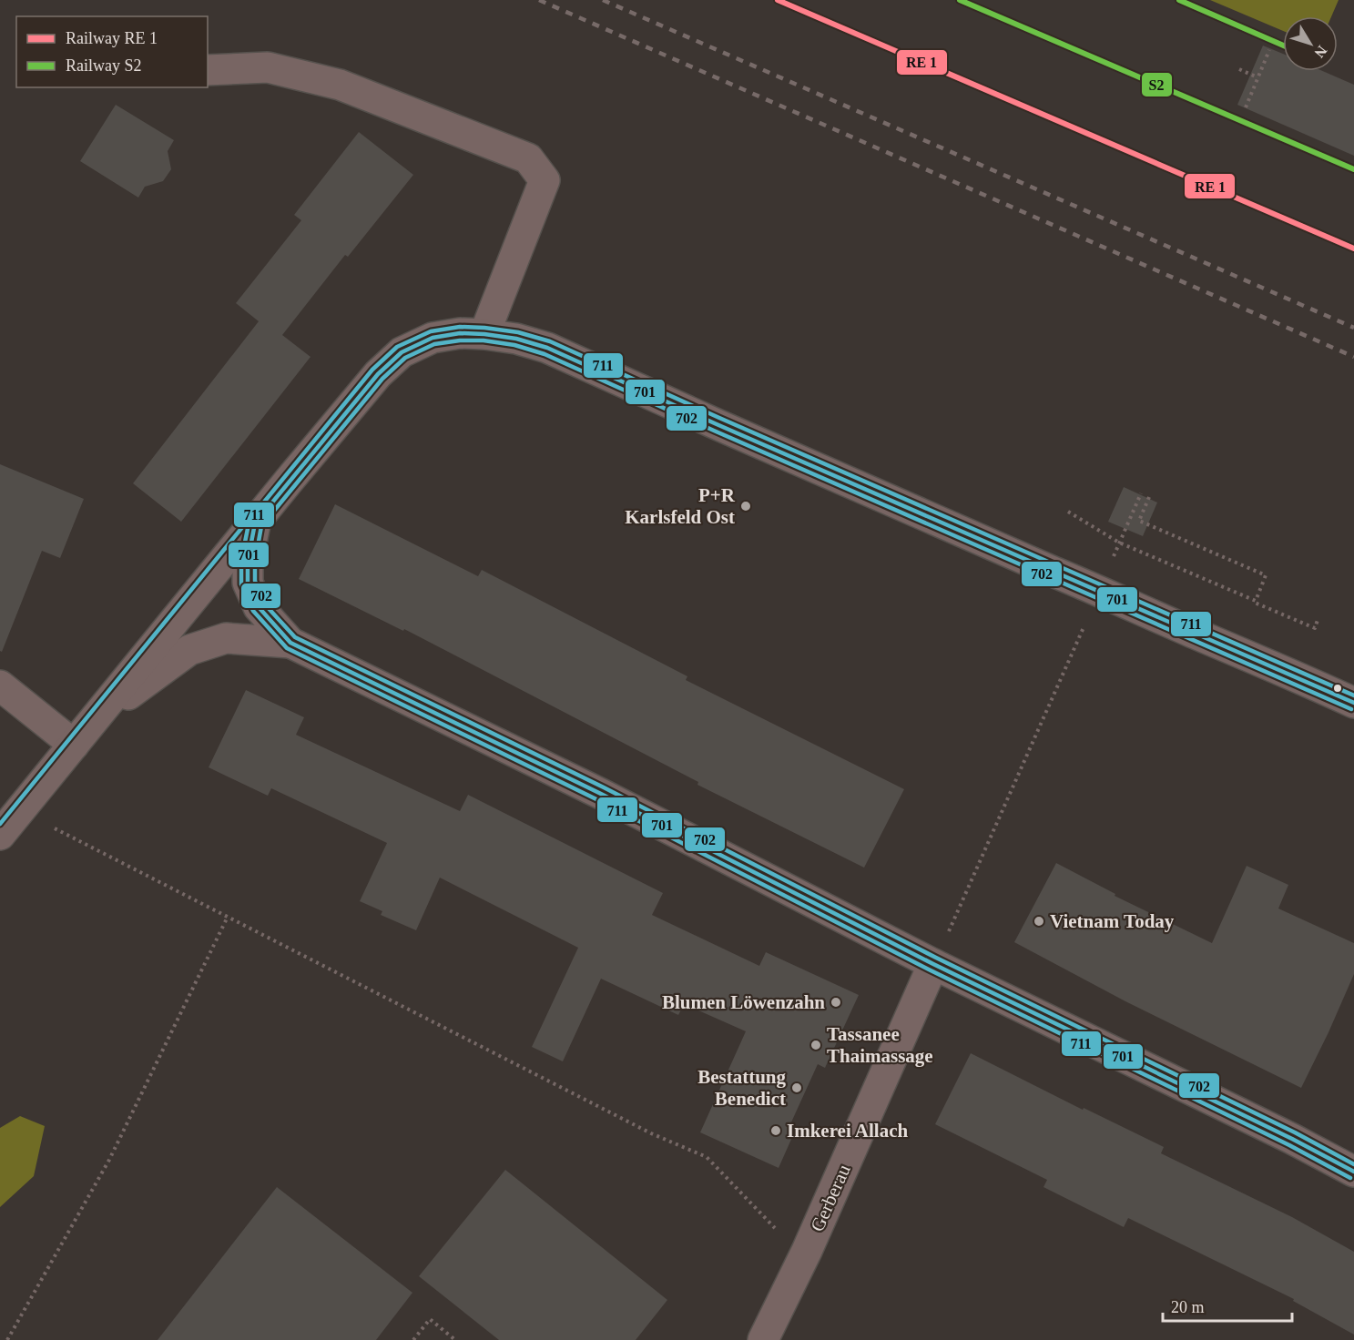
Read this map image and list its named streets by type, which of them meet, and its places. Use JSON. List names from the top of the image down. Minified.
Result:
{"streets":{"street":["Gerberau"]},"places":["P+R Karlsfeld Ost","Vietnam Today","Blumen Löwenzahn","Tassanee Thaimassage","Bestattung Benedict","Imkerei Allach"],"lines":["rail line S2","transit line 711","transit line 701","transit line 702"],"legend":["Railway RE 1","Railway S2"],"scale_bar":"20 m","north":"bottom right"}
